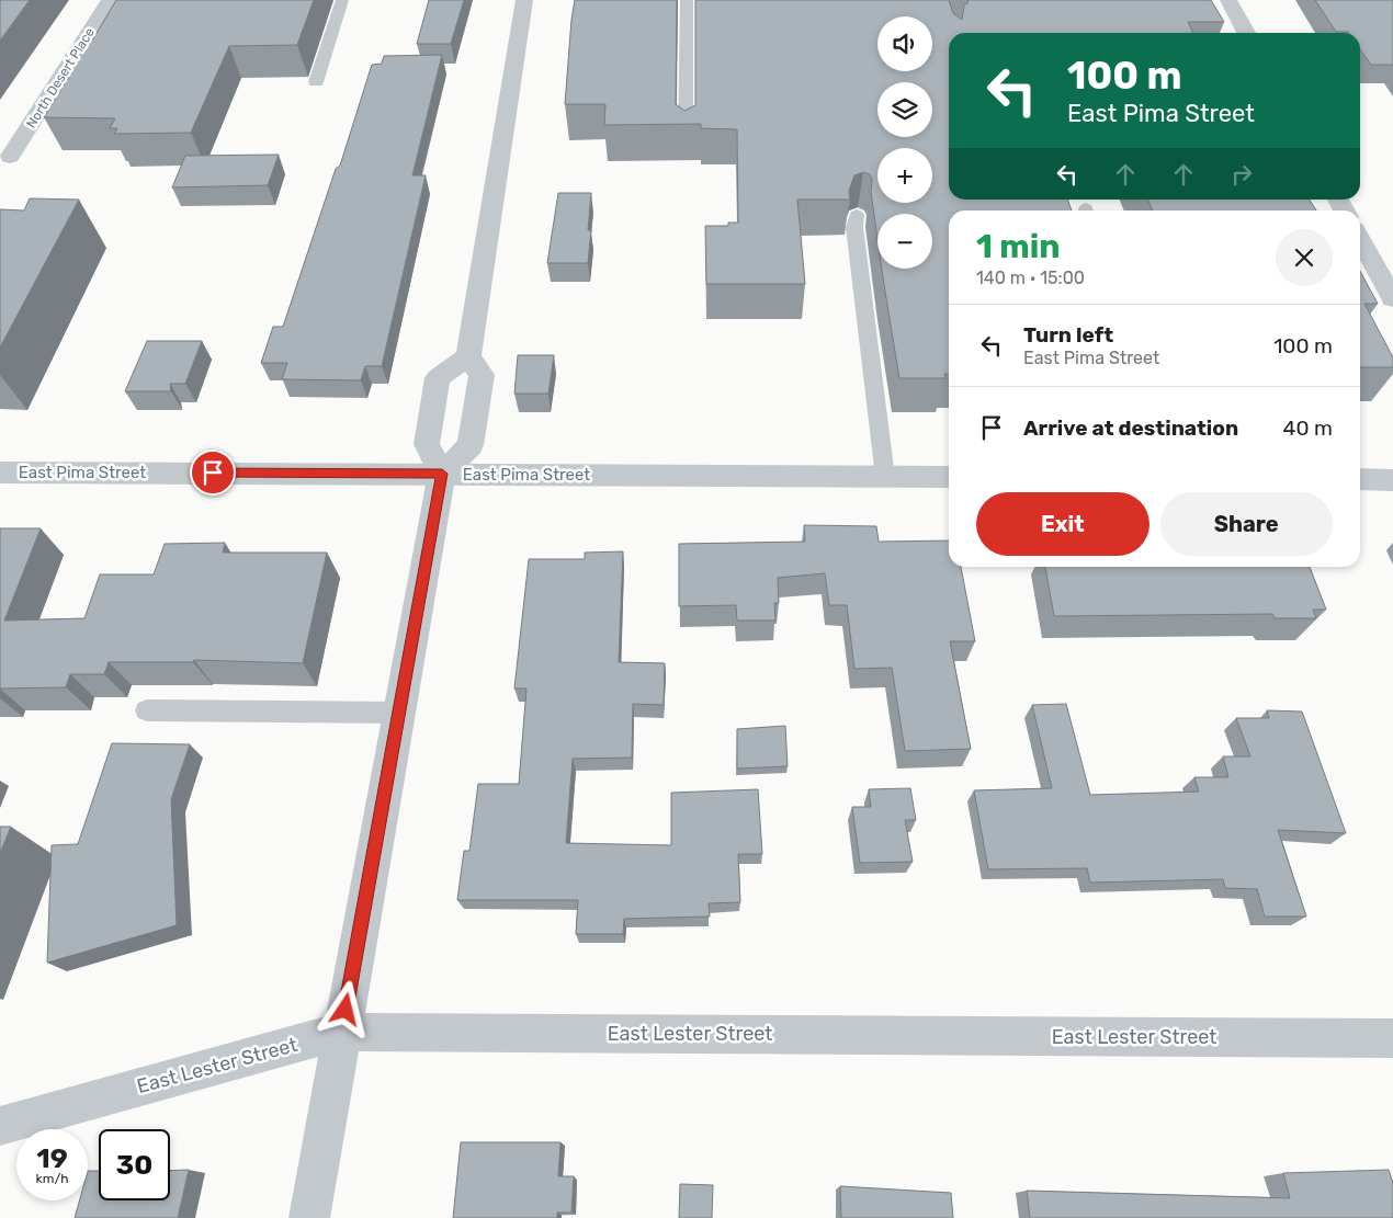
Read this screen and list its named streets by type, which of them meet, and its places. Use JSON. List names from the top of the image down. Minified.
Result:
{"streets":{"street":["North Desert Place","East Pima Street","East Lester Street"]},"page":{"map_buttons":["+","−"],"turn":["100 m","East Pima Street"],"heading":["1 min","140 m · 15:00"],"list":[{"name":"Turn left","note":"East Pima Street","value":"100 m"},{"name":"Arrive at destination","value":"40 m"}],"buttons":["Exit","Share"],"speed":"19 km/h","limit":"30"}}
